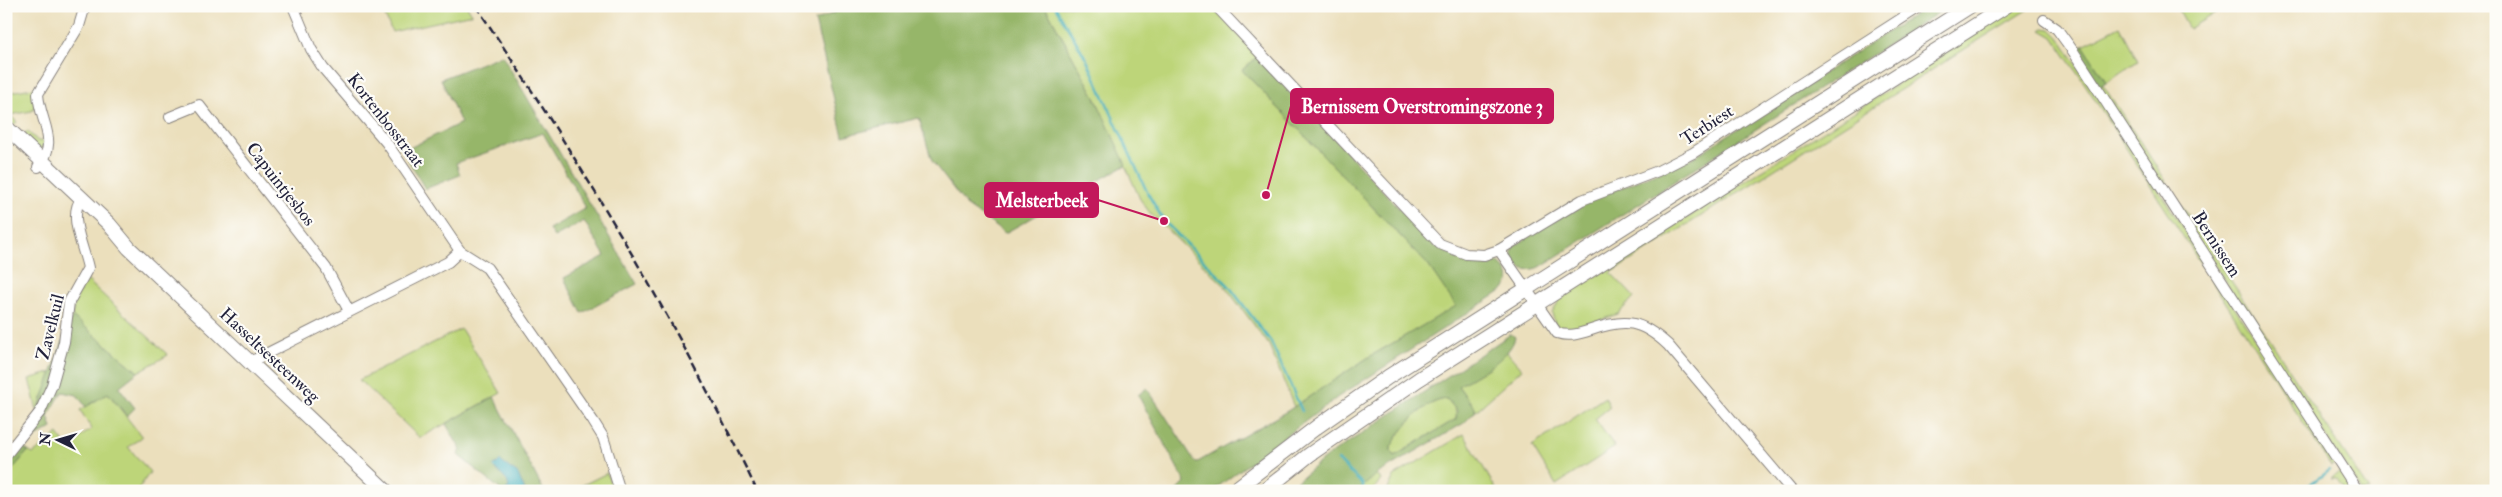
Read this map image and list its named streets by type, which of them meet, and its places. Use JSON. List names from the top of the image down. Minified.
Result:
{"streets":{"main road":["Hasseltsesteenweg"],"street":["Kortenbosstraat","Terbiest","Capuintjesbos","Bernissem","Zavelkuil"]},"crossings":[["Zavelkuil","Hasseltsesteenweg"]],"places":["Bernissem Overstromingszone 3","Melsterbeek"],"north":"left"}
